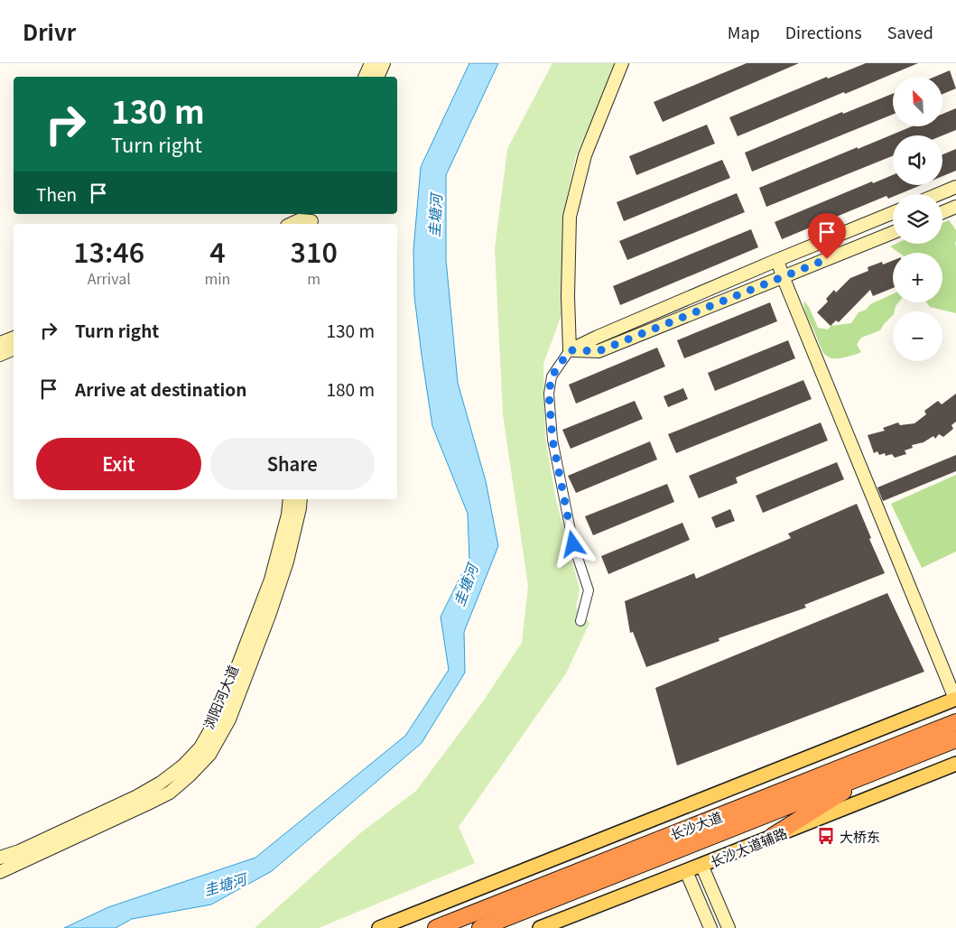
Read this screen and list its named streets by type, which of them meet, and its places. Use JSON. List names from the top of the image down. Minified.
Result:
{"streets":{"highway":["长沙大道"],"main road":["长沙大道辅路"],"street":["浏阳河大道"]},"water":["圭塘河"],"places":{"bus stop":["大桥东"]},"north":"top left","page":{"header":"Drivr","nav":["Map","Directions","Saved"],"map_buttons":["+","−"],"turn":["130 m","Turn right"],"then":"Then","eta":["13:46","Arrival","4","min","310","m"],"list":[{"name":"Turn right","value":"130 m"},{"name":"Arrive at destination","value":"180 m"}],"buttons":["Exit","Share"]}}
